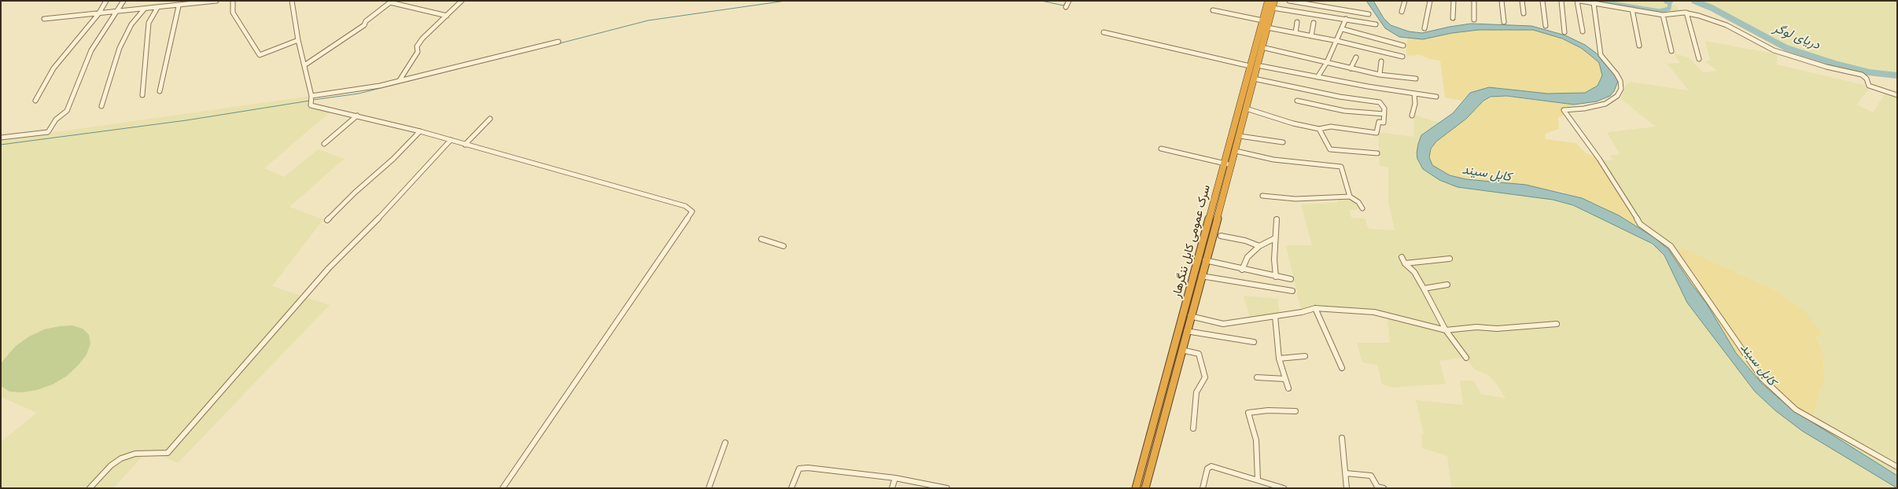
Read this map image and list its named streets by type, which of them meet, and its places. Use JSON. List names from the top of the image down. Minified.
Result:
{"streets":{"highway":["سرک عمومی کابل ننگرهار"]},"water":["دریای لوگر","کابل سيند"]}
